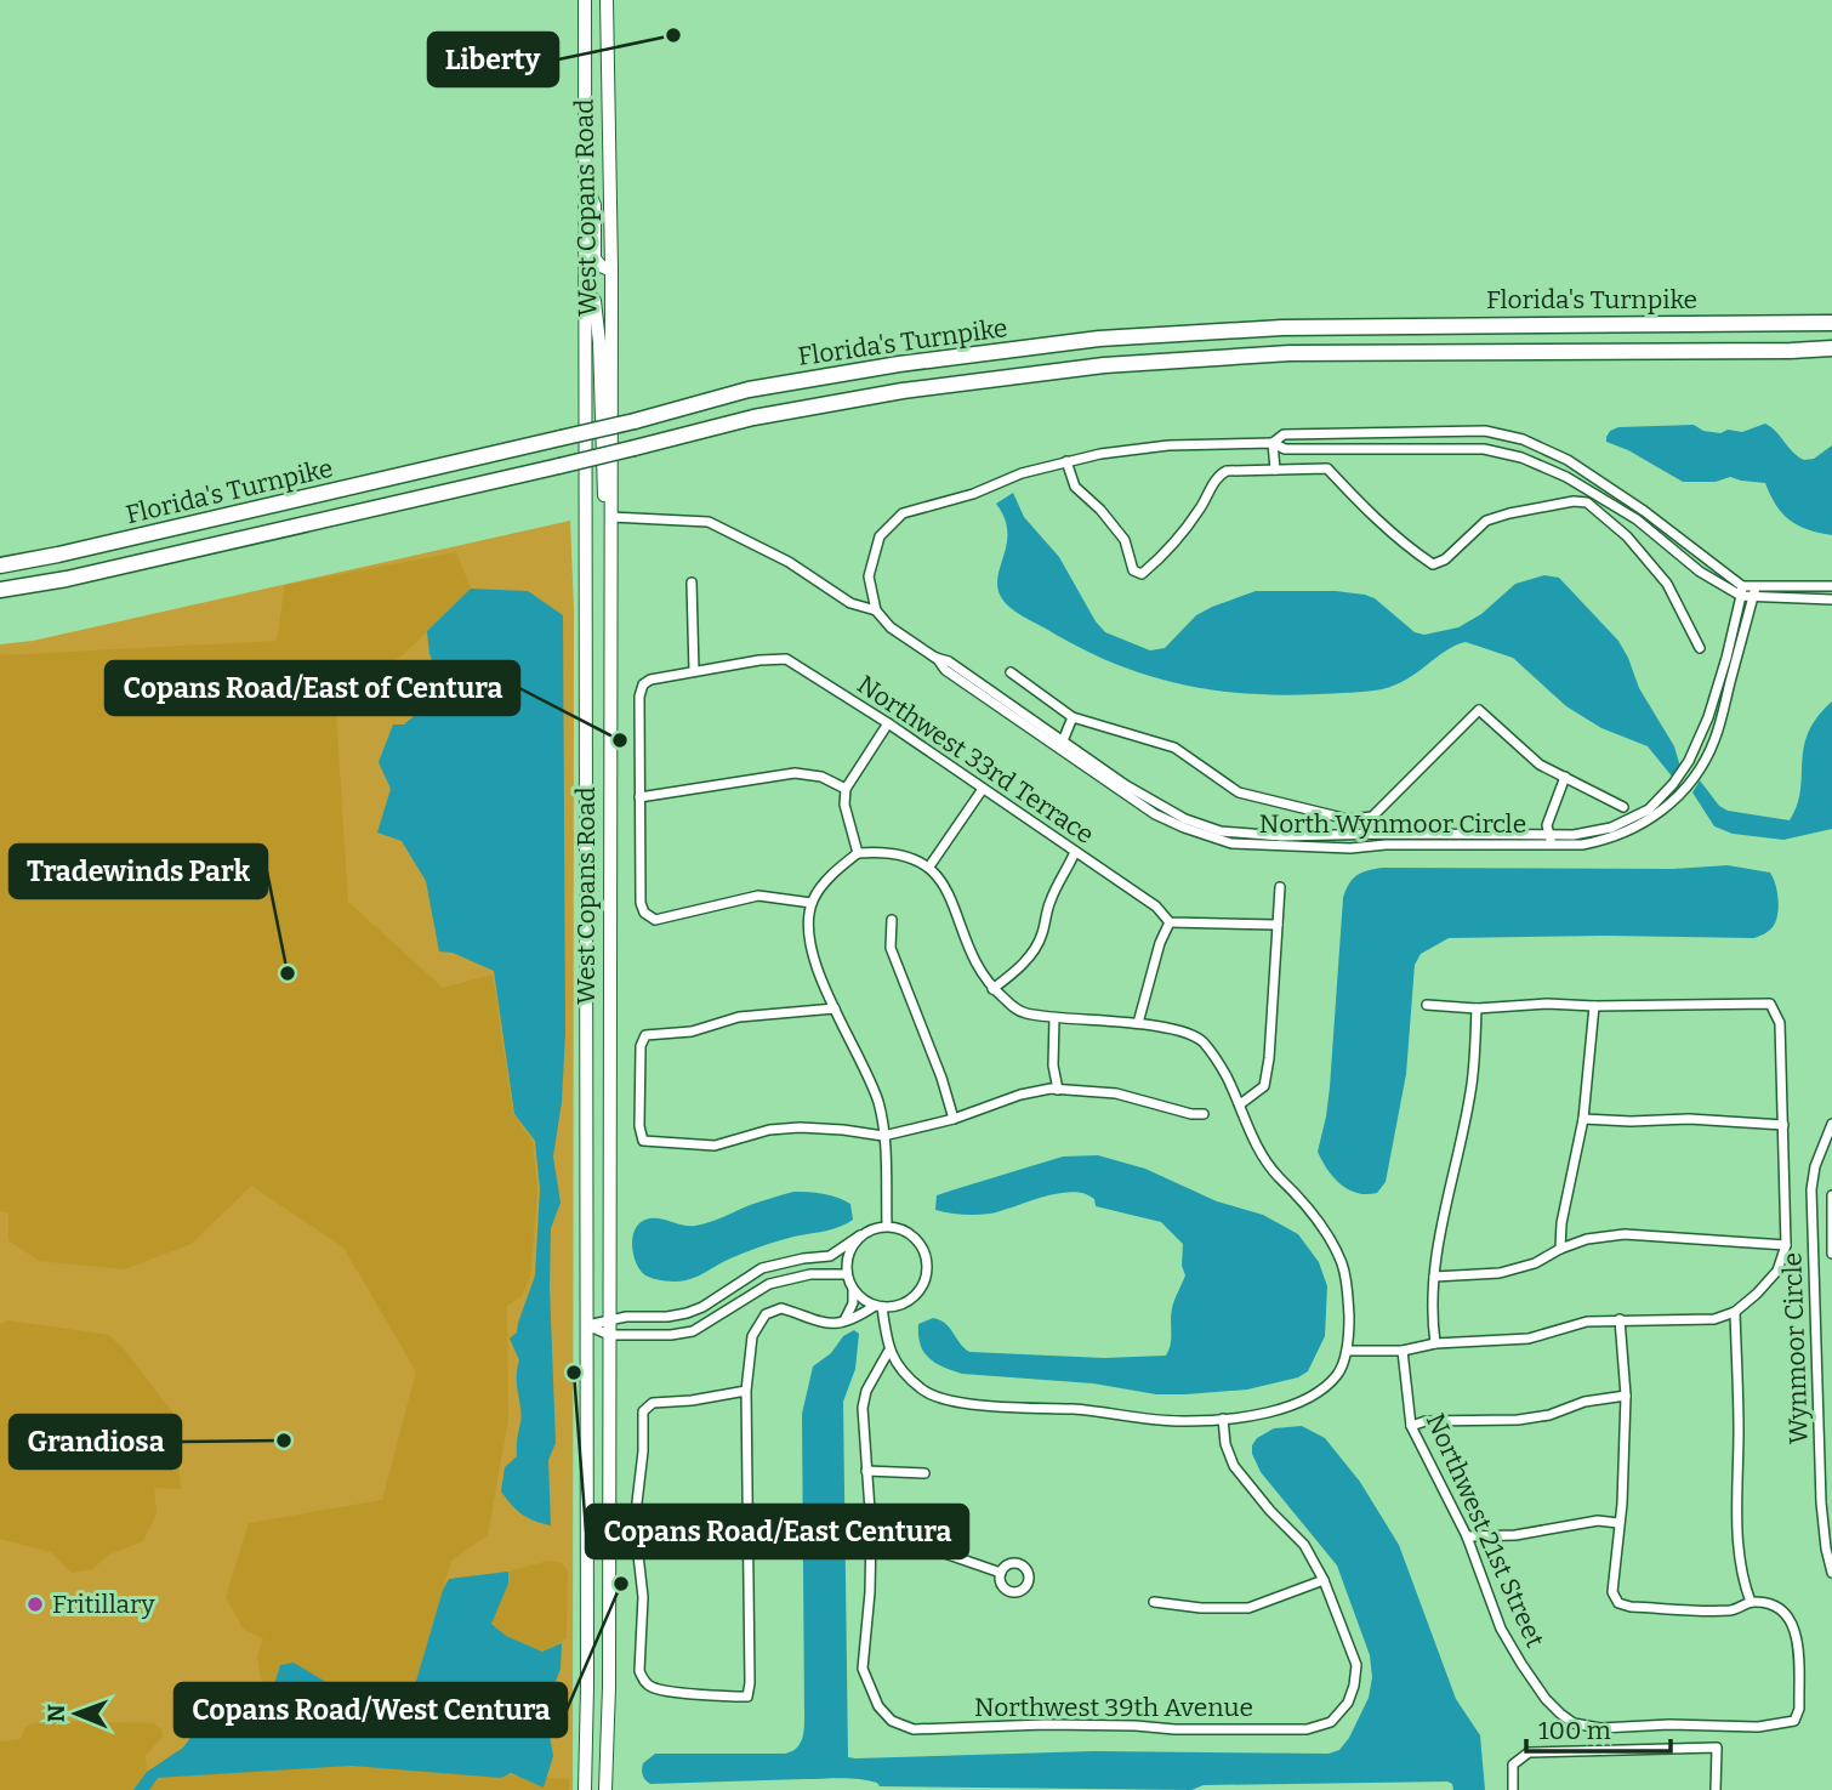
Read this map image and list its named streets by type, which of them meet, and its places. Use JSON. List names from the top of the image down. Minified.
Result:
{"streets":{"highway":["Florida's Turnpike"],"main road":["West Copans Road"],"street":["Northwest 33rd Terrace","North Wynmoor Circle","Wynmoor Circle","Northwest 21st Street","Northwest 39th Avenue"]},"crossings":[["West Copans Road","North Wynmoor Circle"]],"places":["Liberty","Copans Road/East of Centura","Tradewinds Park","Copans Road/East Centura","Grandiosa","Copans Road/West Centura","Fritillary"],"scale_bar":"100 m","north":"left"}
